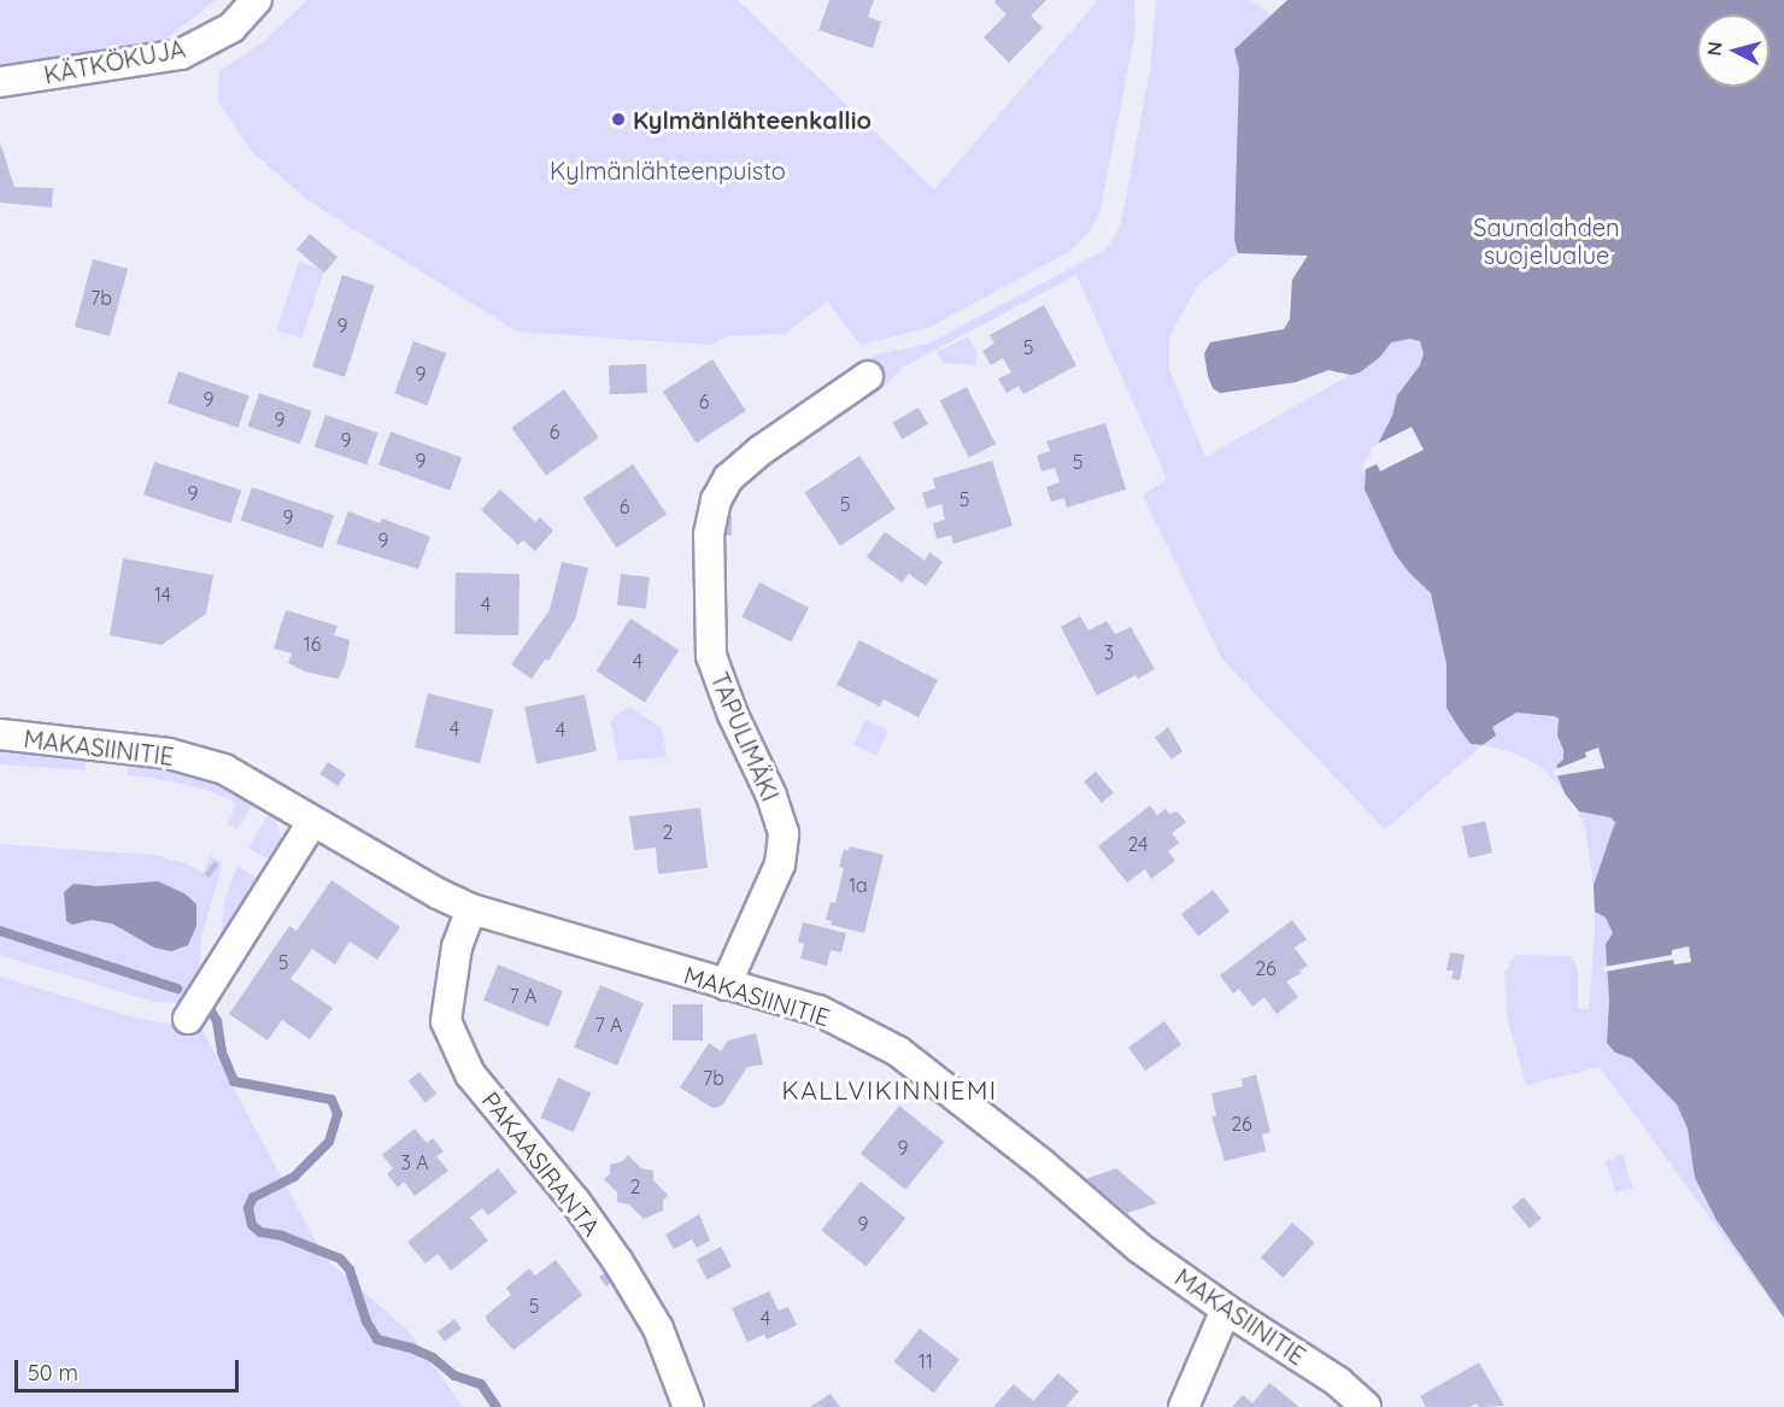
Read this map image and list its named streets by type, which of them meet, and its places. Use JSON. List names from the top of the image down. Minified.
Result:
{"streets":{"street":["KÄTKÖKUJA","TAPULIMÄKI","MAKASIINITIE","PAKAASIRANTA"]},"crossings":[["TAPULIMÄKI","MAKASIINITIE"],["MAKASIINITIE","PAKAASIRANTA"]],"districts":["KALLVIKINNIEMI"],"parks":["Kylmänlähteenpuisto","Saunalahden suojelualue"],"places":["Kylmänlähteenkallio"],"house_numbers":["7b","9","5","9","9","6","9","6","9","9","5","9","5","5","6","9","9","14","4","16","3","4","4","4","2","24","1a","5","26","7 A","7 A","7b","26","9","3 A","2","9","5","4","11"],"scale_bar":"50 m","north":"left"}
